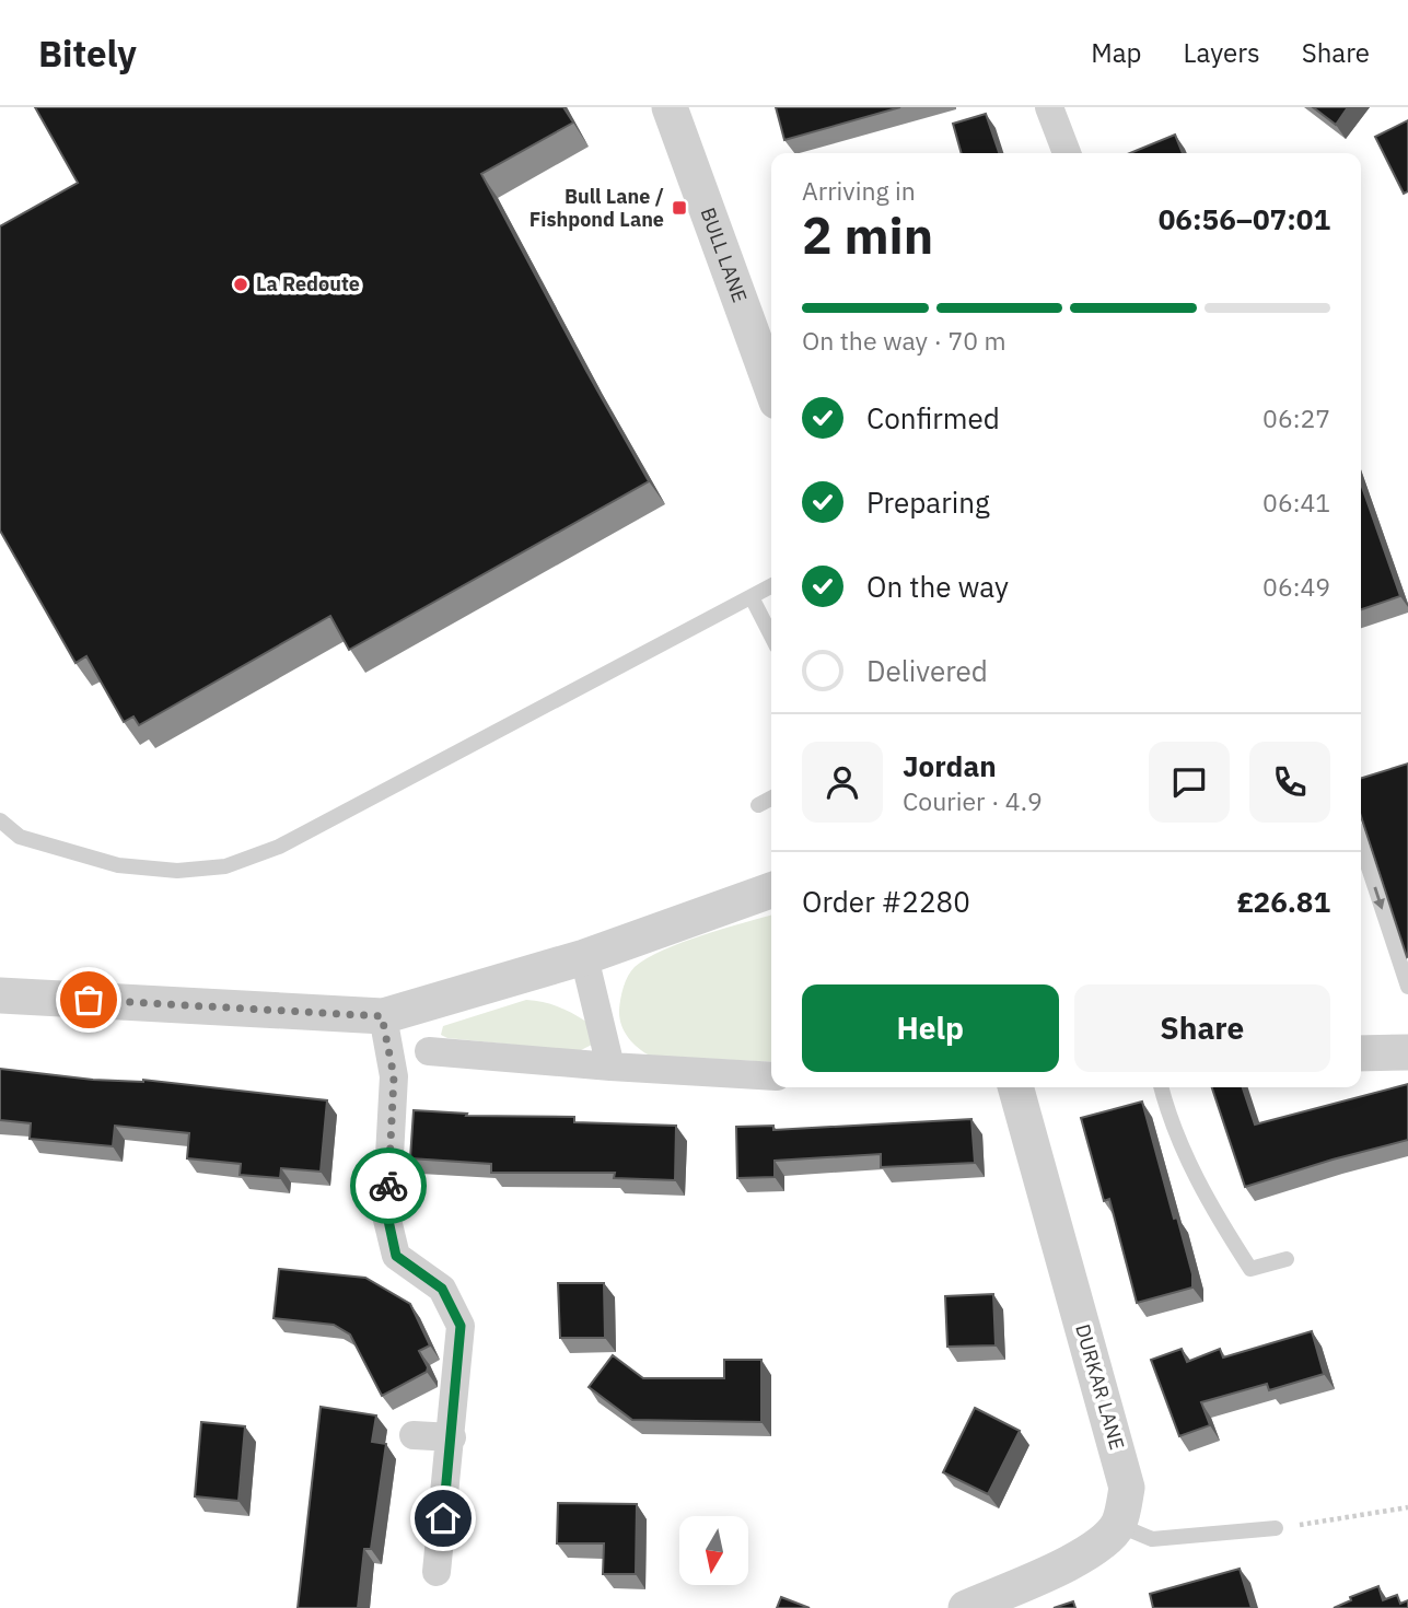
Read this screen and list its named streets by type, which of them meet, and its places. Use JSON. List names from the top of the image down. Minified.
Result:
{"streets":{"street":["BULL LANE","DURKAR LANE"]},"places":{"transit":["Bull Lane / Fishpond Lane"],"other":["La Redoute"]},"north":"bottom","page":{"header":"Bitely","nav":["Map","Layers","Share"],"heading":["2 min","Arriving in","06:56–07:01"],"panel":["Jordan","Courier · 4.9","Order #2280","£26.81"],"bar":"On the way · 70 m","list":[["Confirmed","06:27"],["Preparing","06:41"],["On the way","06:49"],"Delivered"],"buttons":["Help","Share"]}}
